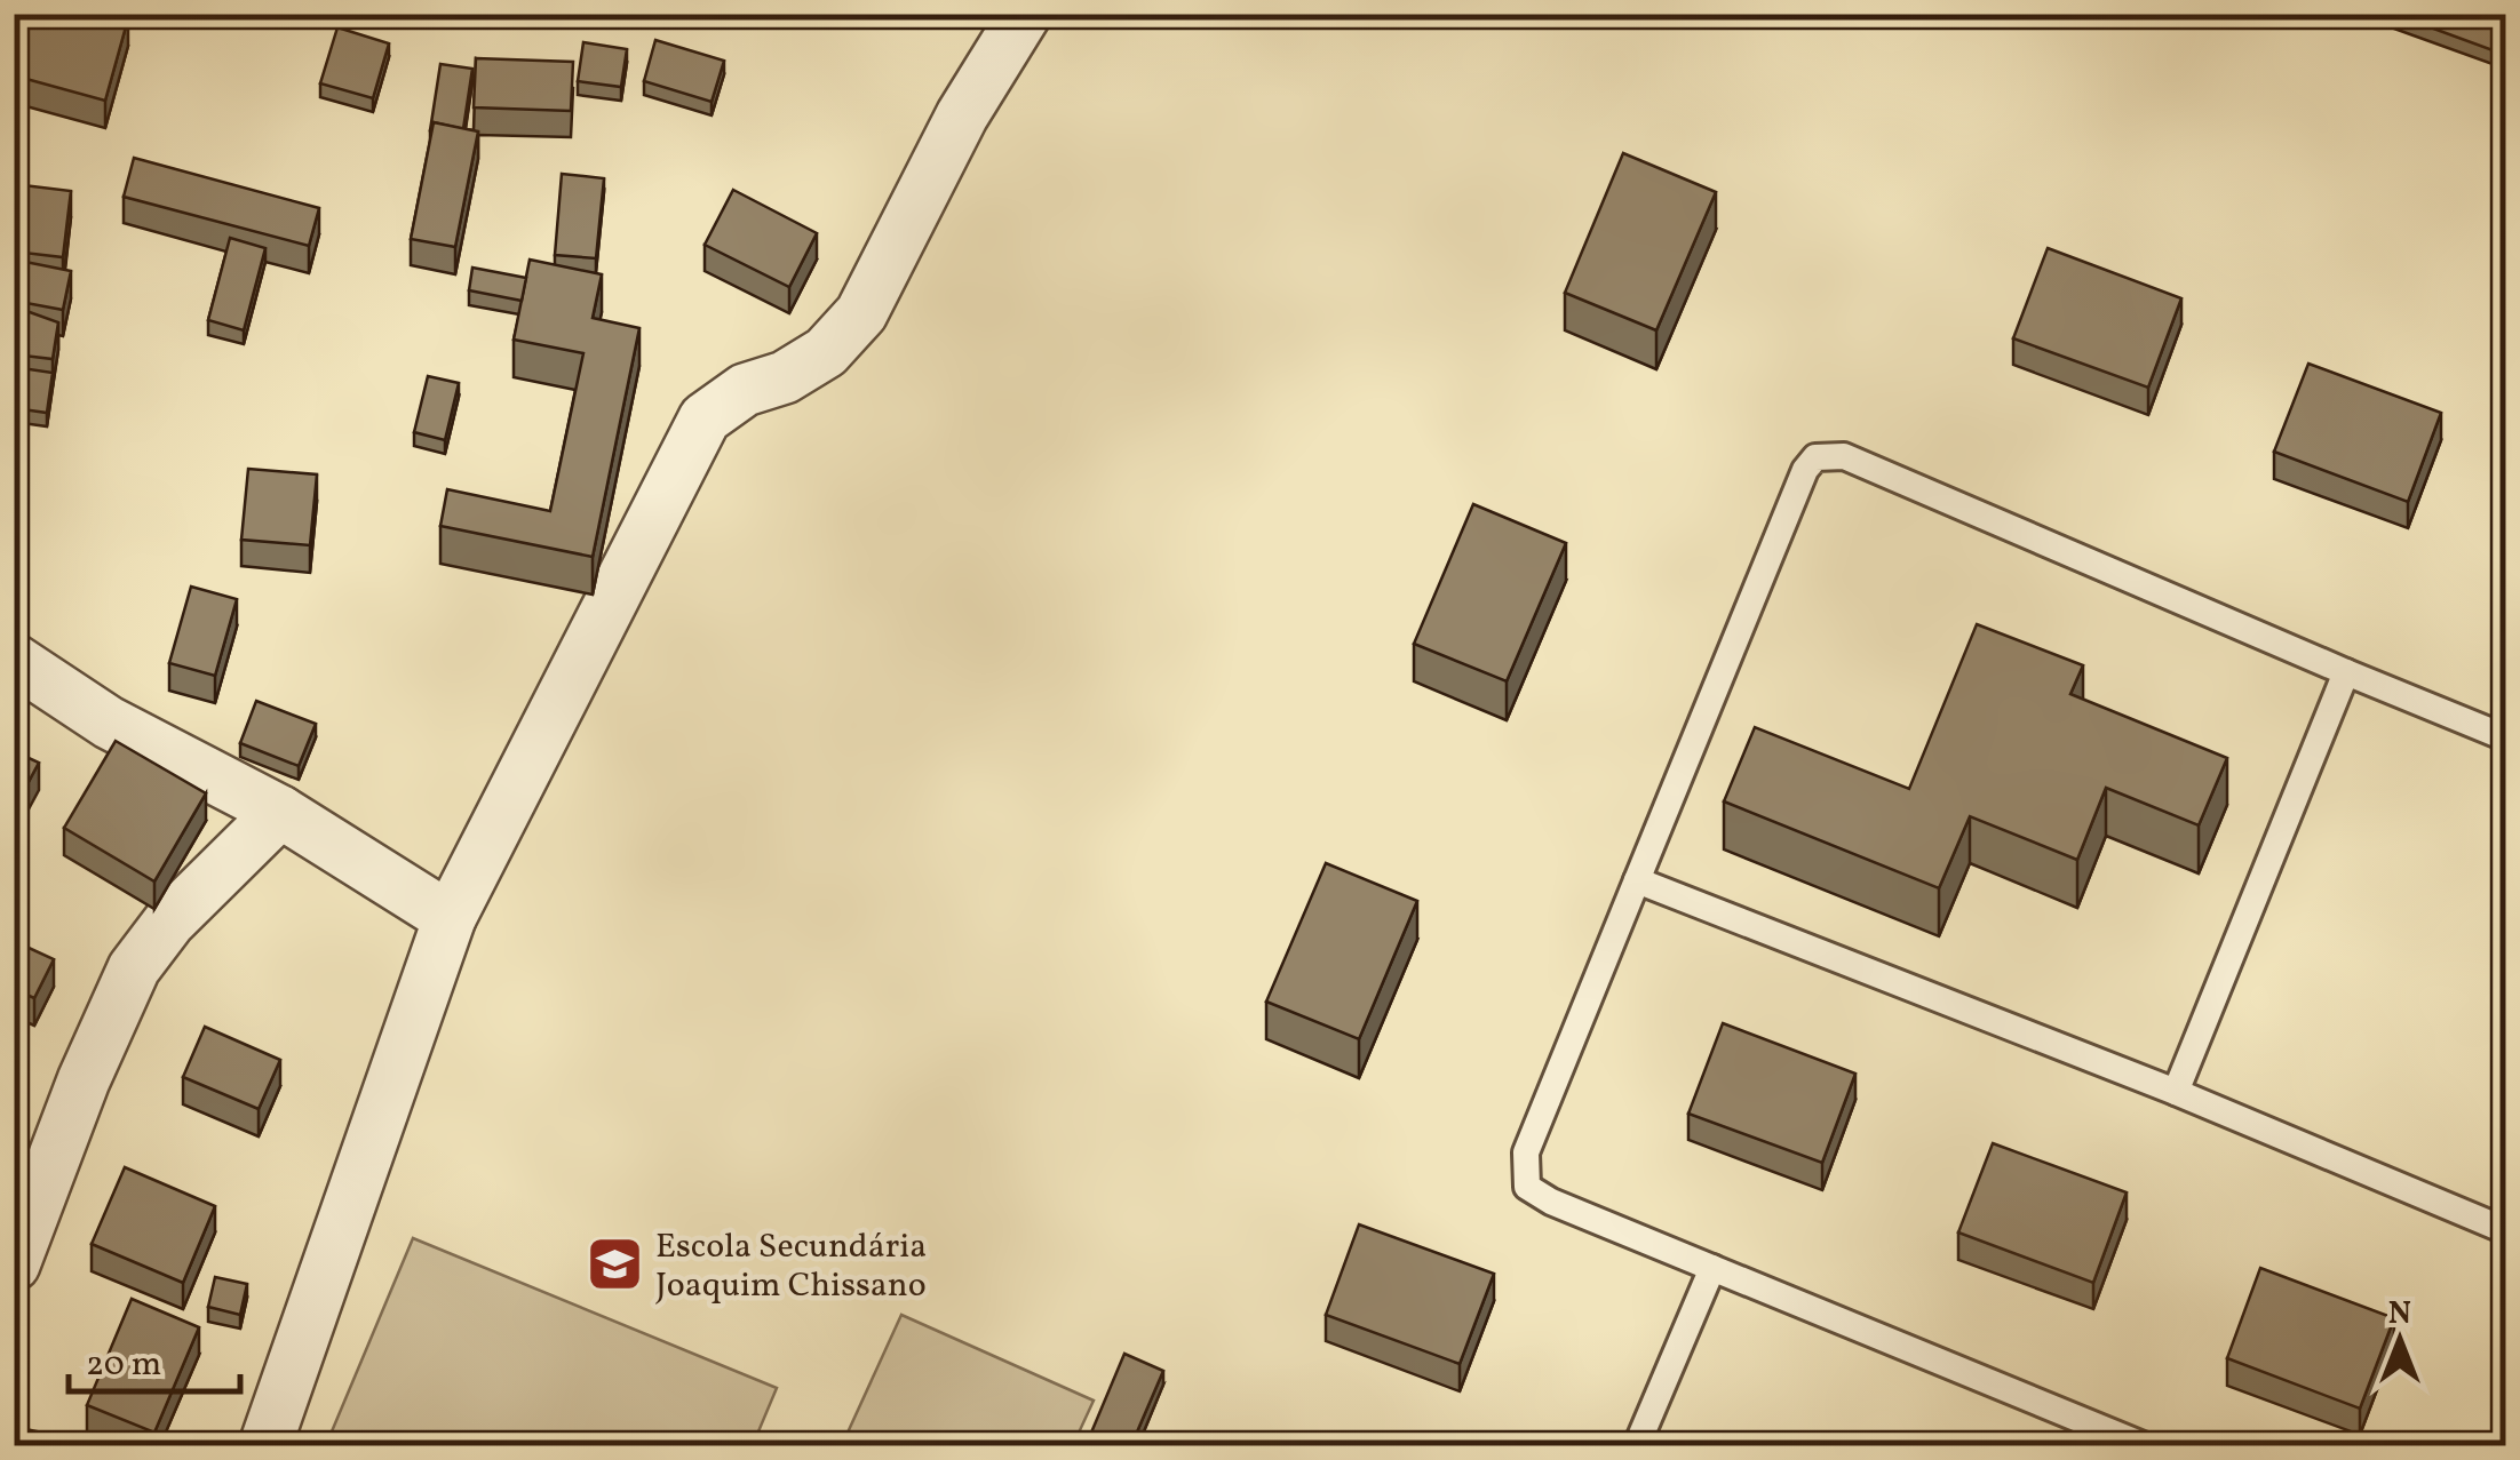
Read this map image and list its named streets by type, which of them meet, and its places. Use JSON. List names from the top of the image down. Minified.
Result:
{"places":{"school or university":["Escola Secundária Joaquim Chissano"]},"scale_bar":"20 m","north":"top"}
